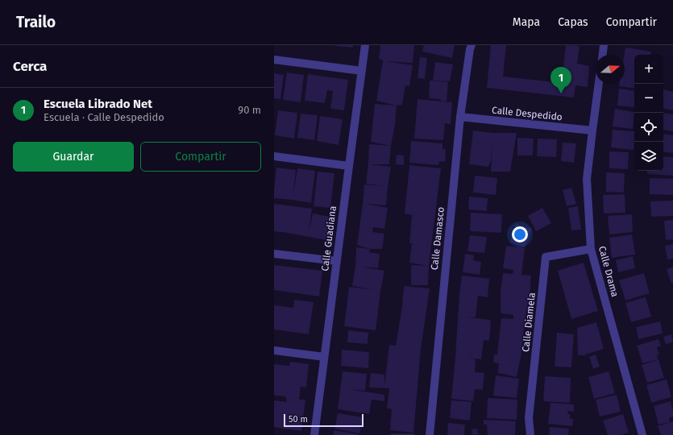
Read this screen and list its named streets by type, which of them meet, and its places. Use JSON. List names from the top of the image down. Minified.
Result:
{"streets":{"street":["Calle Despedido","Calle Guadiana","Calle Damasco","Calle Drama","Calle Diamela"]},"crossings":[["Calle Despedido","Calle Damasco"],["Calle Despedido","Calle Drama"],["Calle Drama","Calle Diamela"]],"scale_bar":"50 m","north":"right","page":{"header":"Trailo","nav":["Mapa","Capas","Compartir"],"heading":"Cerca","map_buttons":["+","−"],"pins":"1","list":[{"mark":"1","name":"Escuela Librado Net","note":"Escuela · Calle Despedido","value":"90 m"}],"buttons":["Guardar","Compartir"],"scale":"50 m"}}
